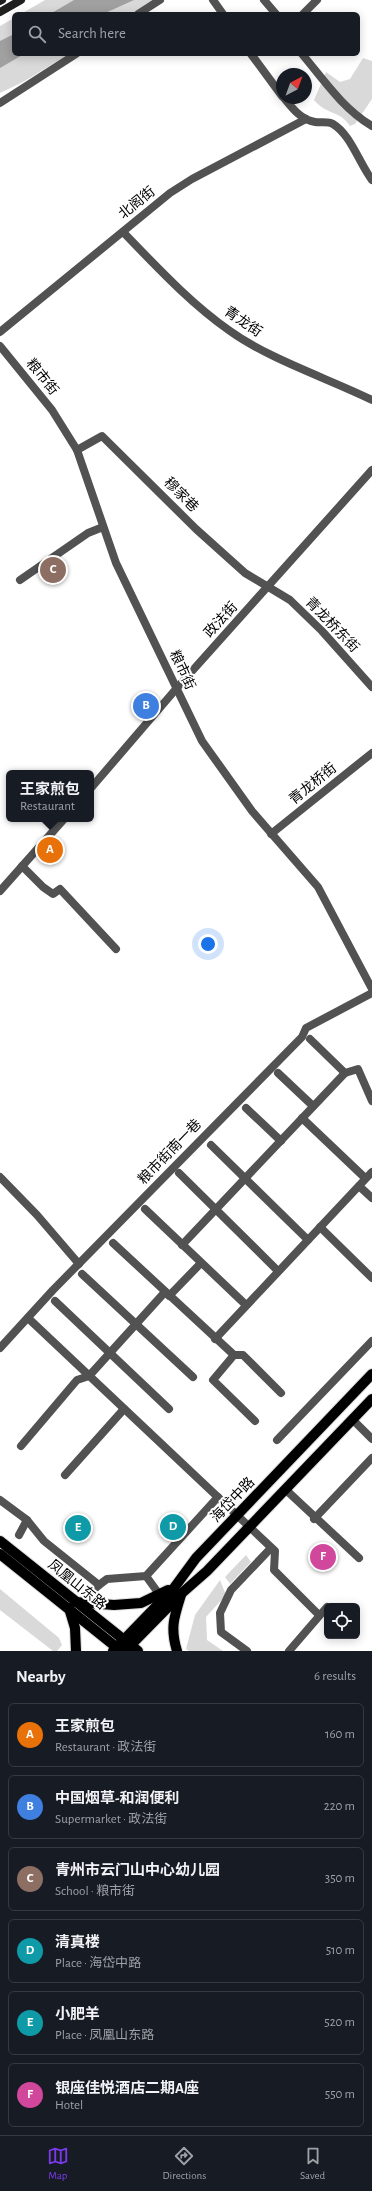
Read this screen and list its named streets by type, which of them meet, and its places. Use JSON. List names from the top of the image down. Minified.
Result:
{"streets":{"main road":["海岱中路","凤凰山东路"],"street":["北阁街","青龙街","粮市街","穆家巷","政法街","青龙桥东街","青龙桥街","粮市街南一巷"]},"crossings":[["北阁街","青龙街"],["粮市街","穆家巷"],["粮市街","政法街"],["粮市街","青龙桥街"],["穆家巷","政法街"],["穆家巷","青龙桥东街"],["政法街","青龙桥东街"],["海岱中路","凤凰山东路"]],"north":"top right","page":{"search":"Search here","pins":["C","B","A","D","E","F"],"popup":["王家煎包","Restaurant"],"heading":["Nearby","6 results"],"list":[{"mark":"A","name":"王家煎包","note":"Restaurant · 政法街","value":"160 m"},{"mark":"B","name":"中国烟草-和润便利","note":"Supermarket · 政法街","value":"220 m"},{"mark":"C","name":"青州市云门山中心幼儿园","note":"School · 粮市街","value":"350 m"},{"mark":"D","name":"清真楼","note":"Place · 海岱中路","value":"510 m"},{"mark":"E","name":"小肥羊","note":"Place · 凤凰山东路","value":"520 m"},{"mark":"F","name":"银座佳悦酒店二期A座","note":"Hotel","value":"550 m"}],"nav":["Map","Directions","Saved"]}}
